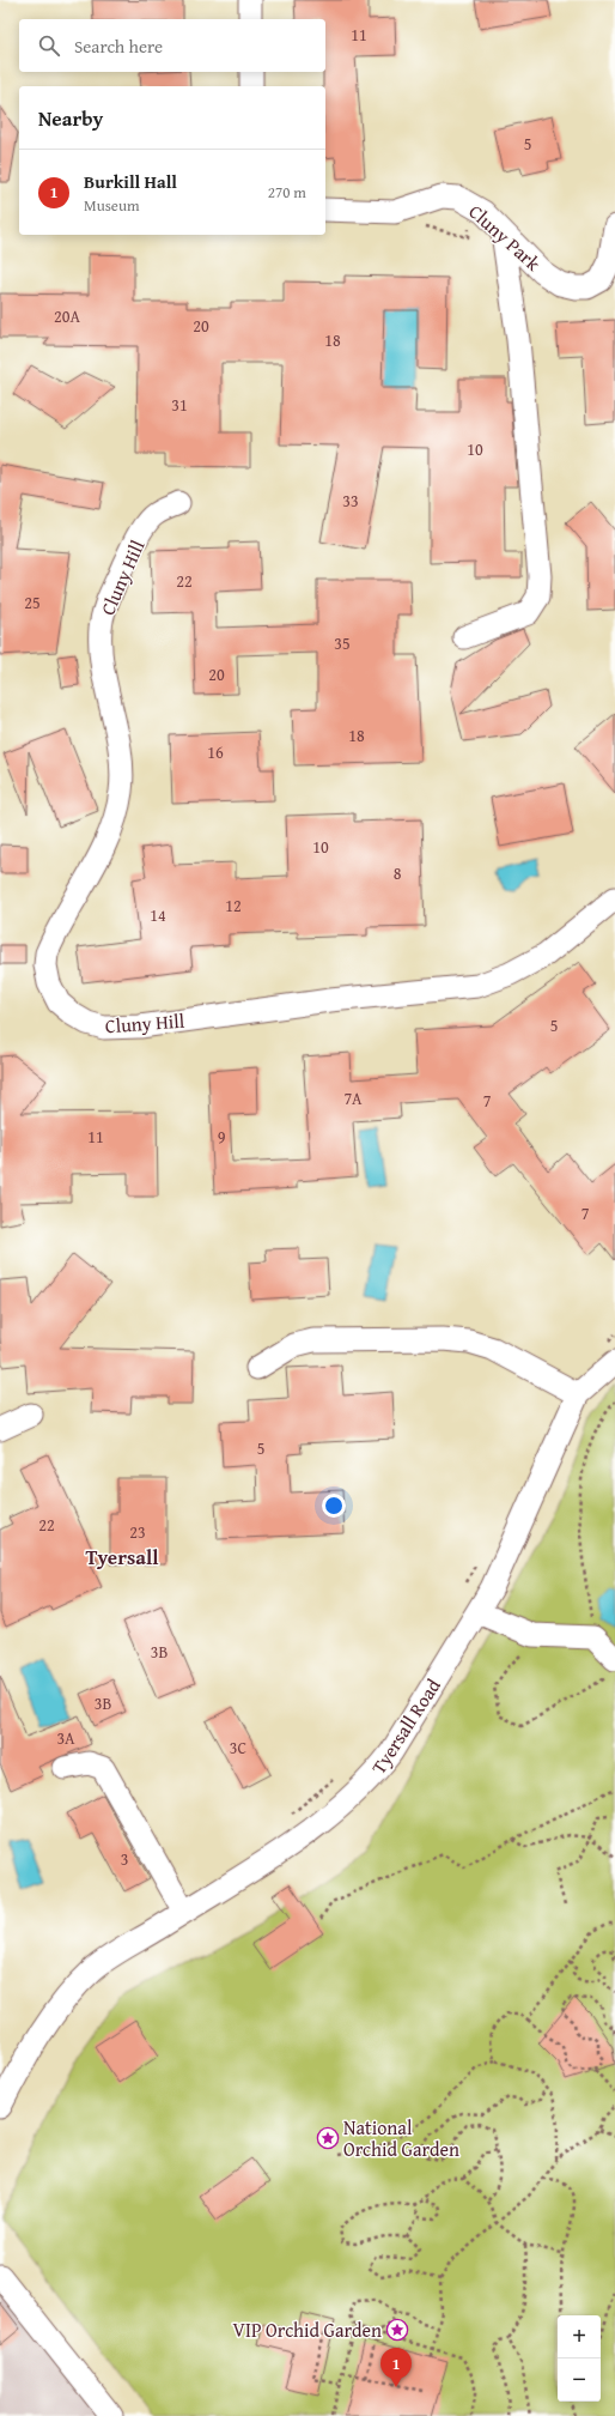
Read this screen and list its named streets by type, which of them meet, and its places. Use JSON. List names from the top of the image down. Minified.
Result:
{"streets":{"street":["Cluny Park","Cluny Hill","Tyersall Road"]},"districts":["Tyersall"],"places":{"place":["National Orchid Garden","VIP Orchid Garden"]},"house_numbers":["11","5","20A","20","18","31","10","33","22","25","35","20","18","16","10","8","12","14","5","7A","7","11","9","7","5","22","23","3B","3B","3A","3C","3"],"page":{"search":"Search here","heading":"Nearby","list":[{"mark":"1","name":"Burkill Hall","note":"Museum","value":"270 m"}],"map_buttons":["+","−"],"pins":"1"}}
